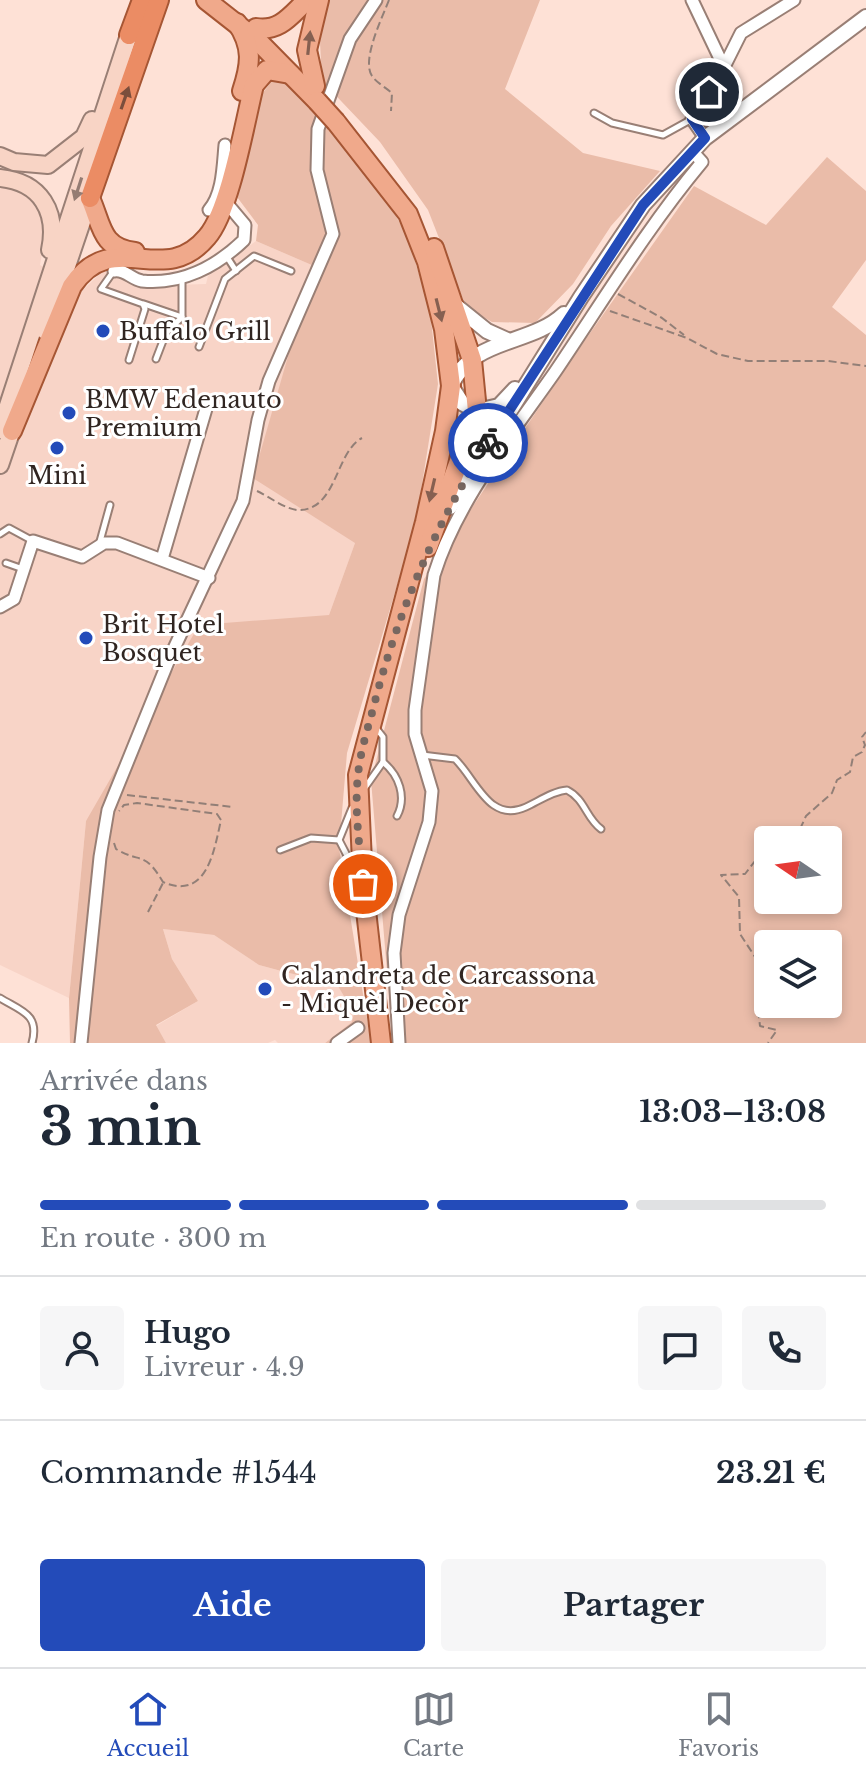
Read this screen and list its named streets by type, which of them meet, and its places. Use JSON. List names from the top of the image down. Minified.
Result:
{"places":["Buffalo Grill","BMW Edenauto Premium","Mini","Brit Hotel Bosquet","Calandreta de Carcassona - Miquèl Decòr"],"north":"left","page":{"heading":["3 min","Arrivée dans","13:03–13:08"],"panel":["Hugo","Livreur · 4.9","Commande #1544","23.21 €"],"bar":"En route · 300 m","buttons":["Aide","Partager"],"tabs":["Accueil","Carte","Favoris"]}}
